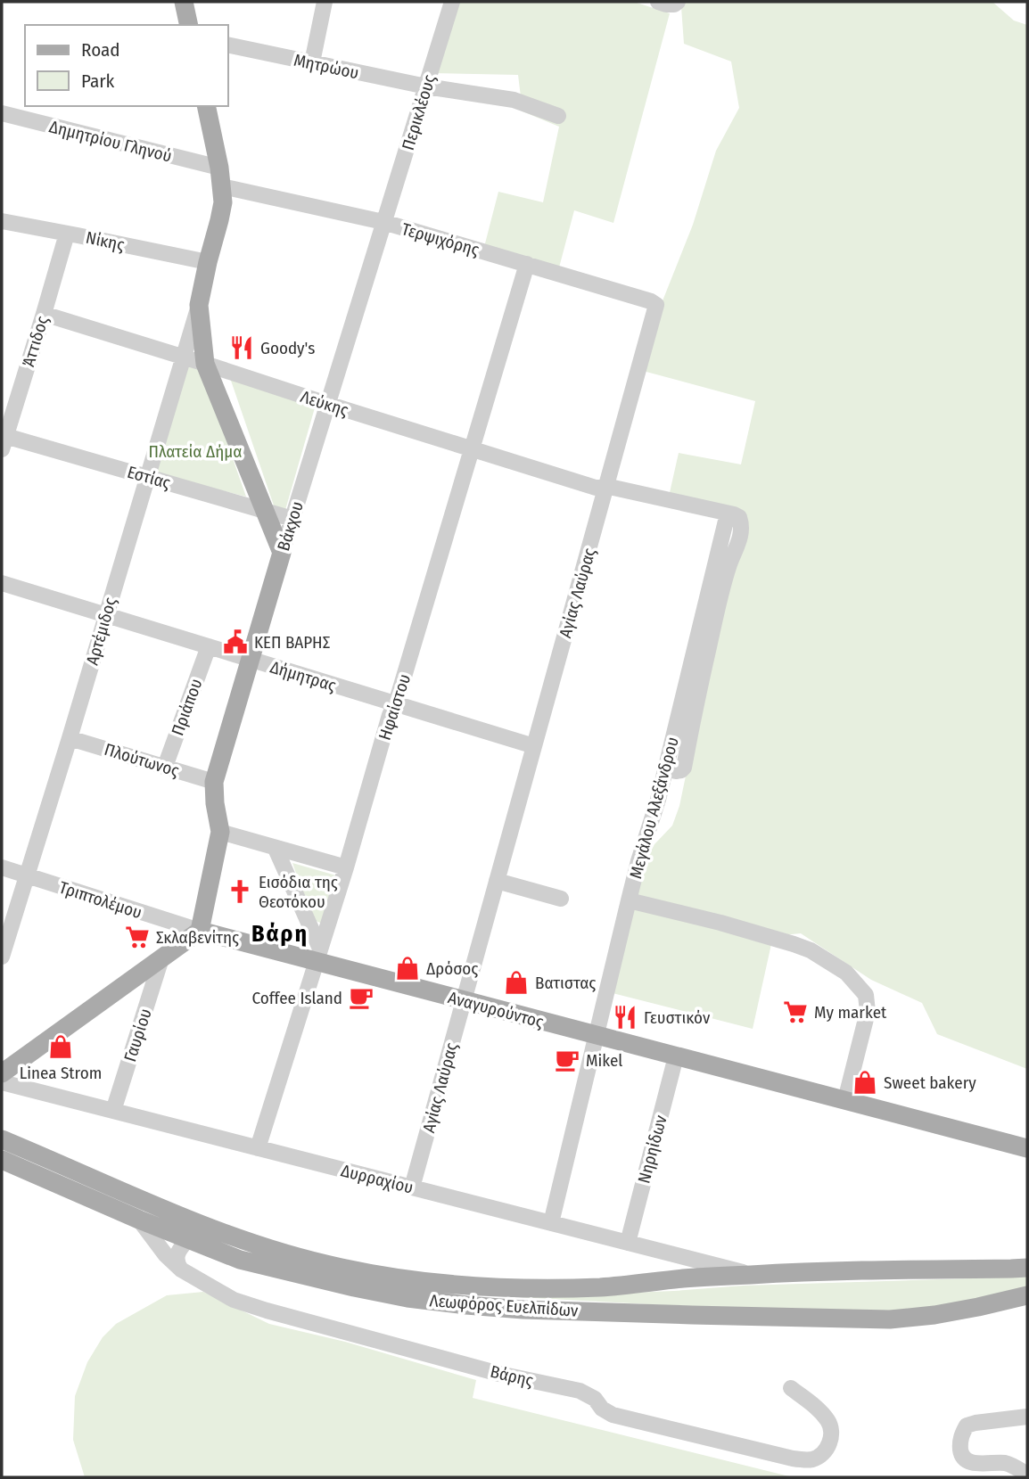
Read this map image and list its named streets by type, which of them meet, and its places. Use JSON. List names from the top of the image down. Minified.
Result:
{"streets":{"main road":["Βάκχου","Αναγυρούντος","Λεωφόρος Ευελπίδων"],"street":["Μητρώου","Περικλέους","Δημητρίου Γληνού","Τερψιχόρης","Νίκης","Άττιδος","Λεύκης","Εστίας","Αγίας Λαύρας","Αρτέμιδος","Δήμητρας","Πριάπου","Ηφαίστου","Πλούτωνος","Μεγάλου Αλεξάνδρου","Τριπτολέμου","Γαυρίου","Νηρηίδων","Δυρραχίου","Βάρης"]},"crossings":[["Μητρώου","Περικλέους"],["Περικλέους","Τερψιχόρης"],["Περικλέους","Βάκχου"],["Δημητρίου Γληνού","Τερψιχόρης"],["Τερψιχόρης","Βάκχου"],["Τερψιχόρης","Αγίας Λαύρας"],["Τερψιχόρης","Ηφαίστου"],["Νίκης","Άττιδος"],["Άττιδος","Λεύκης"],["Άττιδος","Εστίας"],["Λεύκης","Βάκχου"],["Λεύκης","Αγίας Λαύρας"],["Λεύκης","Αρτέμιδος"],["Λεύκης","Ηφαίστου"],["Λεύκης","Μεγάλου Αλεξάνδρου"],["Εστίας","Βάκχου"],["Εστίας","Αρτέμιδος"],["Βάκχου","Δήμητρας"],["Βάκχου","Πλούτωνος"],["Αγίας Λαύρας","Δήμητρας"],["Αγίας Λαύρας","Μεγάλου Αλεξάνδρου"],["Αγίας Λαύρας","Αναγυρούντος"],["Αγίας Λαύρας","Δυρραχίου"],["Αρτέμιδος","Δήμητρας"],["Αρτέμιδος","Πλούτωνος"],["Αρτέμιδος","Τριπτολέμου"],["Δήμητρας","Πριάπου"],["Δήμητρας","Ηφαίστου"],["Πριάπου","Πλούτωνος"],["Ηφαίστου","Αναγυρούντος"],["Ηφαίστου","Δυρραχίου"],["Μεγάλου Αλεξάνδρου","Αναγυρούντος"],["Μεγάλου Αλεξάνδρου","Δυρραχίου"],["Τριπτολέμου","Αναγυρούντος"],["Αναγυρούντος","Νηρηίδων"],["Γαυρίου","Δυρραχίου"],["Νηρηίδων","Δυρραχίου"],["Δυρραχίου","Λεωφόρος Ευελπίδων"],["Λεωφόρος Ευελπίδων","Βάρης"]],"districts":["Βάρη"],"parks":["Πλατεία Δήμα"],"places":{"restaurant":["Goody's","Γευστικόν"],"public building":["ΚΕΠ ΒΑΡΗΣ"],"church":["Εισόδια της Θεοτόκου"],"supermarket":["Σκλαβενίτης","My market"],"shop":["Δρόσος","Βατιστας","Linea Strom","Sweet bakery"],"cafe":["Coffee Island","Mikel"]},"legend":["Road","Park"]}
